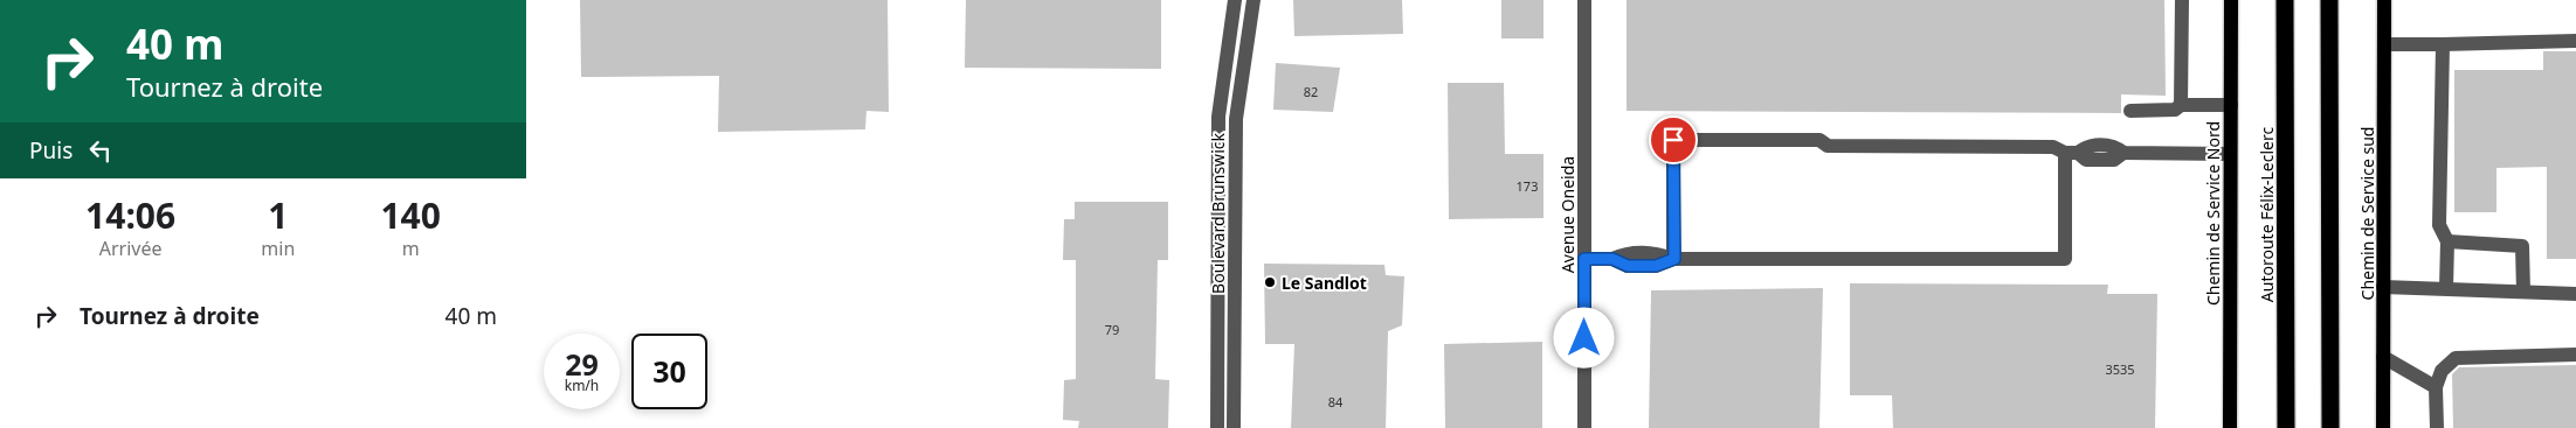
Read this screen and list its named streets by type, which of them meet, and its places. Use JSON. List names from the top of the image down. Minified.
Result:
{"streets":{"highway":["Autoroute Félix-Leclerc"],"main road":["Chemin de Service Nord","Chemin de Service sud"],"street":["Boulevard Brunswick","Avenue Oneida"]},"places":["Le Sandlot"],"house_numbers":["82","173","79","3535","84"],"page":{"turn":["40 m","Tournez à droite"],"then":"Puis","eta":["14:06","Arrivée","1","min","140","m"],"list":[{"name":"Tournez à droite","value":"40 m"}],"speed":"29 km/h","limit":"30"}}
